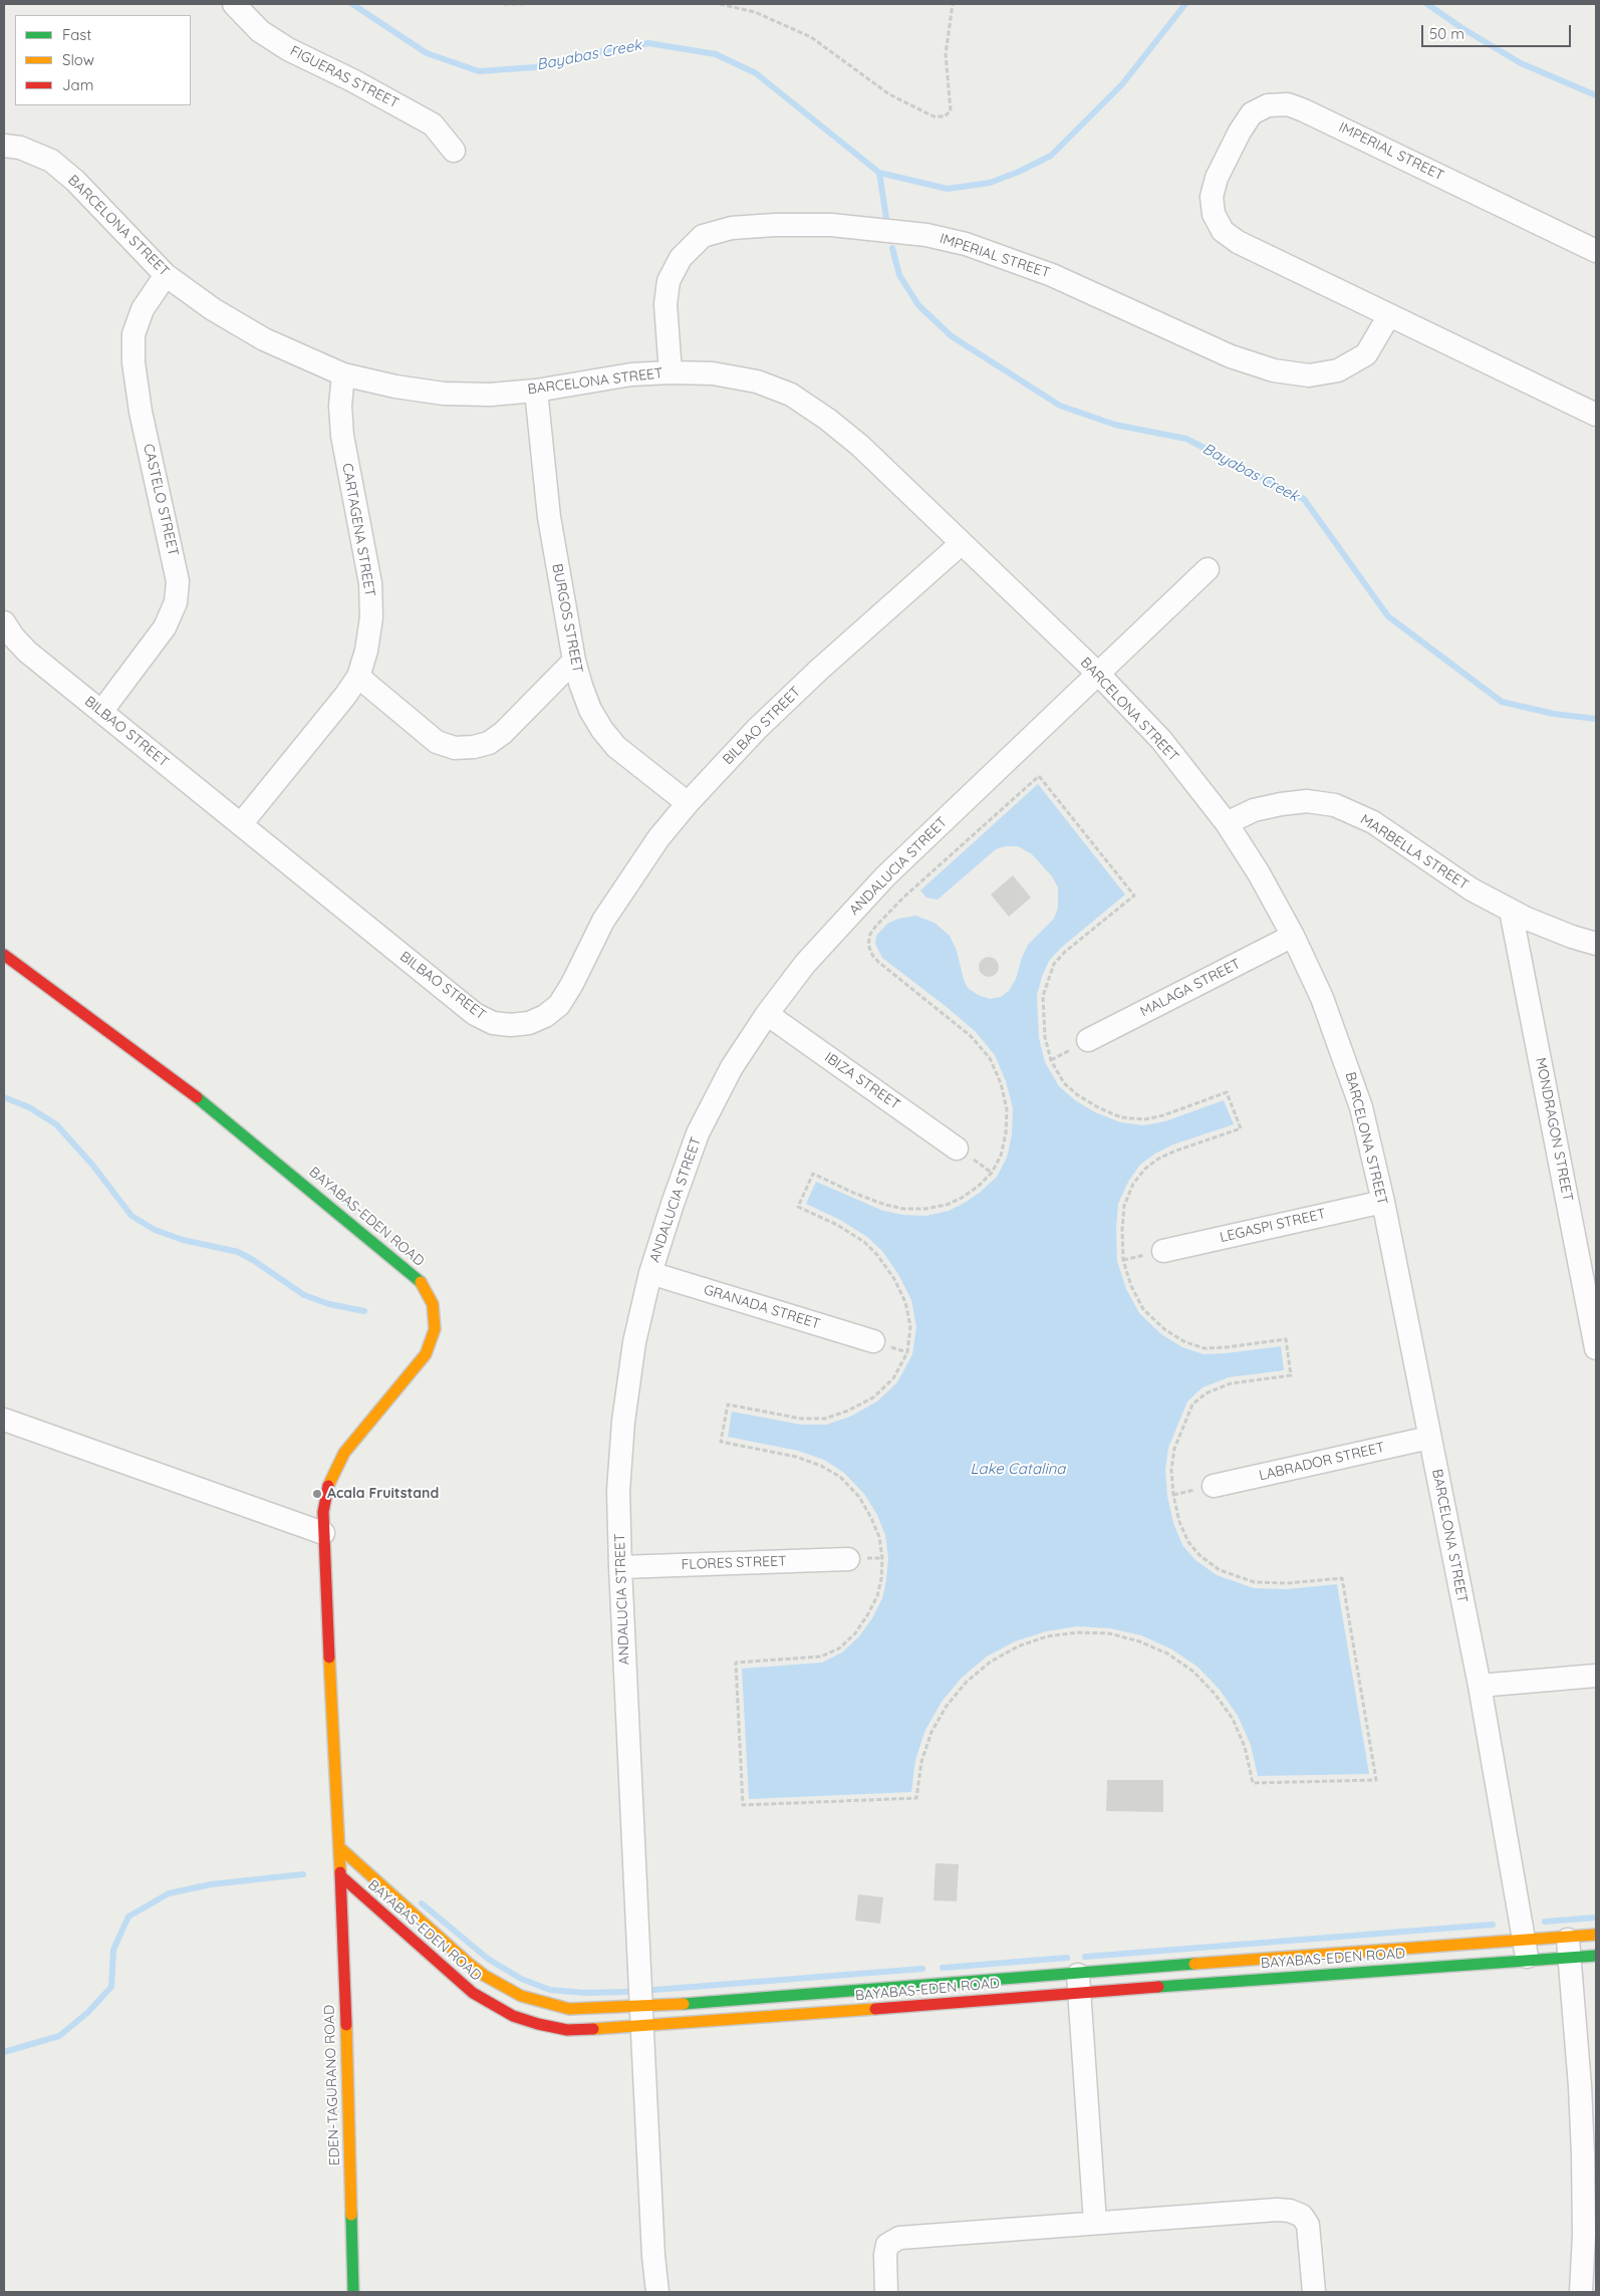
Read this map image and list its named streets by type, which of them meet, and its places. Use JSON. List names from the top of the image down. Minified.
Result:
{"streets":{"street":["FIGUERAS STREET","IMPERIAL STREET","BARCELONA STREET","CASTELO STREET","CARTAGENA STREET","BURGOS STREET","BILBAO STREET","MARBELLA STREET","ANDALUCIA STREET","MALAGA STREET","IBIZA STREET","MONDRAGON STREET","BAYABAS-EDEN ROAD","LEGASPI STREET","GRANADA STREET","LABRADOR STREET","FLORES STREET","EDEN-TAGURANO ROAD"]},"crossings":[["IMPERIAL STREET","BARCELONA STREET"],["BARCELONA STREET","CASTELO STREET"],["BARCELONA STREET","CARTAGENA STREET"],["BARCELONA STREET","BURGOS STREET"],["BARCELONA STREET","BILBAO STREET"],["BARCELONA STREET","MARBELLA STREET"],["BARCELONA STREET","ANDALUCIA STREET"],["BARCELONA STREET","MALAGA STREET"],["BARCELONA STREET","BAYABAS-EDEN ROAD"],["BARCELONA STREET","LEGASPI STREET"],["BARCELONA STREET","LABRADOR STREET"],["CASTELO STREET","BILBAO STREET"],["CARTAGENA STREET","BILBAO STREET"],["BURGOS STREET","BILBAO STREET"],["MARBELLA STREET","MONDRAGON STREET"],["ANDALUCIA STREET","IBIZA STREET"],["ANDALUCIA STREET","BAYABAS-EDEN ROAD"],["ANDALUCIA STREET","GRANADA STREET"],["ANDALUCIA STREET","FLORES STREET"],["BAYABAS-EDEN ROAD","EDEN-TAGURANO ROAD"]],"water":["Bayabas Creek","Lake Catalina"],"places":["Acala Fruitstand"],"legend":["Fast","Slow","Jam"],"scale_bar":"50 m"}
